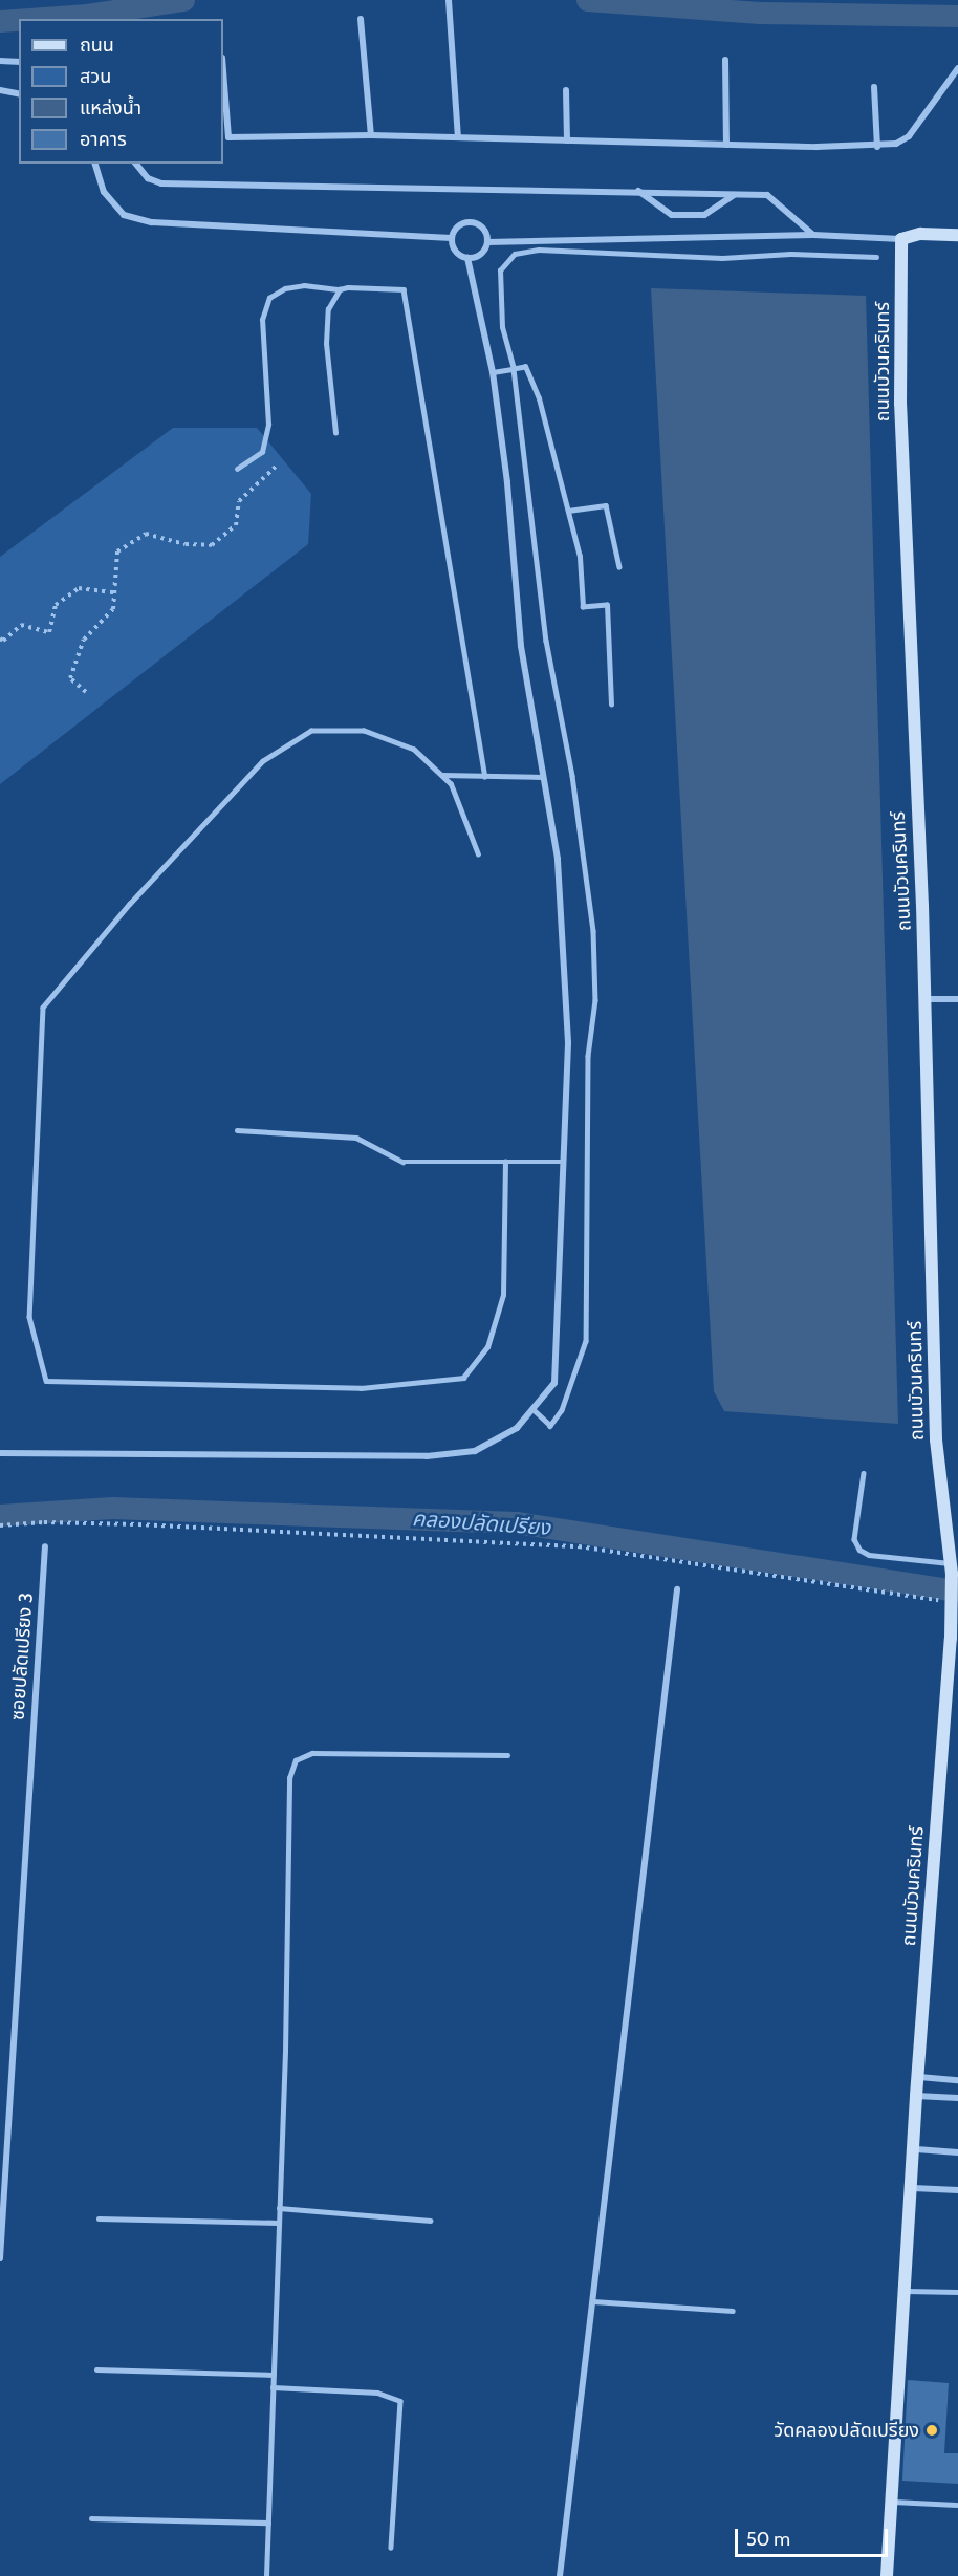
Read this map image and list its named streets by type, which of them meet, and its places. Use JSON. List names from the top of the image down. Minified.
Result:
{"streets":{"street":["ถนนบัวนครินทร์","ซอยปลัดเปรียง 3"]},"water":["คลองปลัดเปรียง"],"places":["วัดคลองปลัดเปรียง"],"legend":["ถนน","สวน","แหล่งน้ำ","อาคาร"],"scale_bar":"50 m"}
